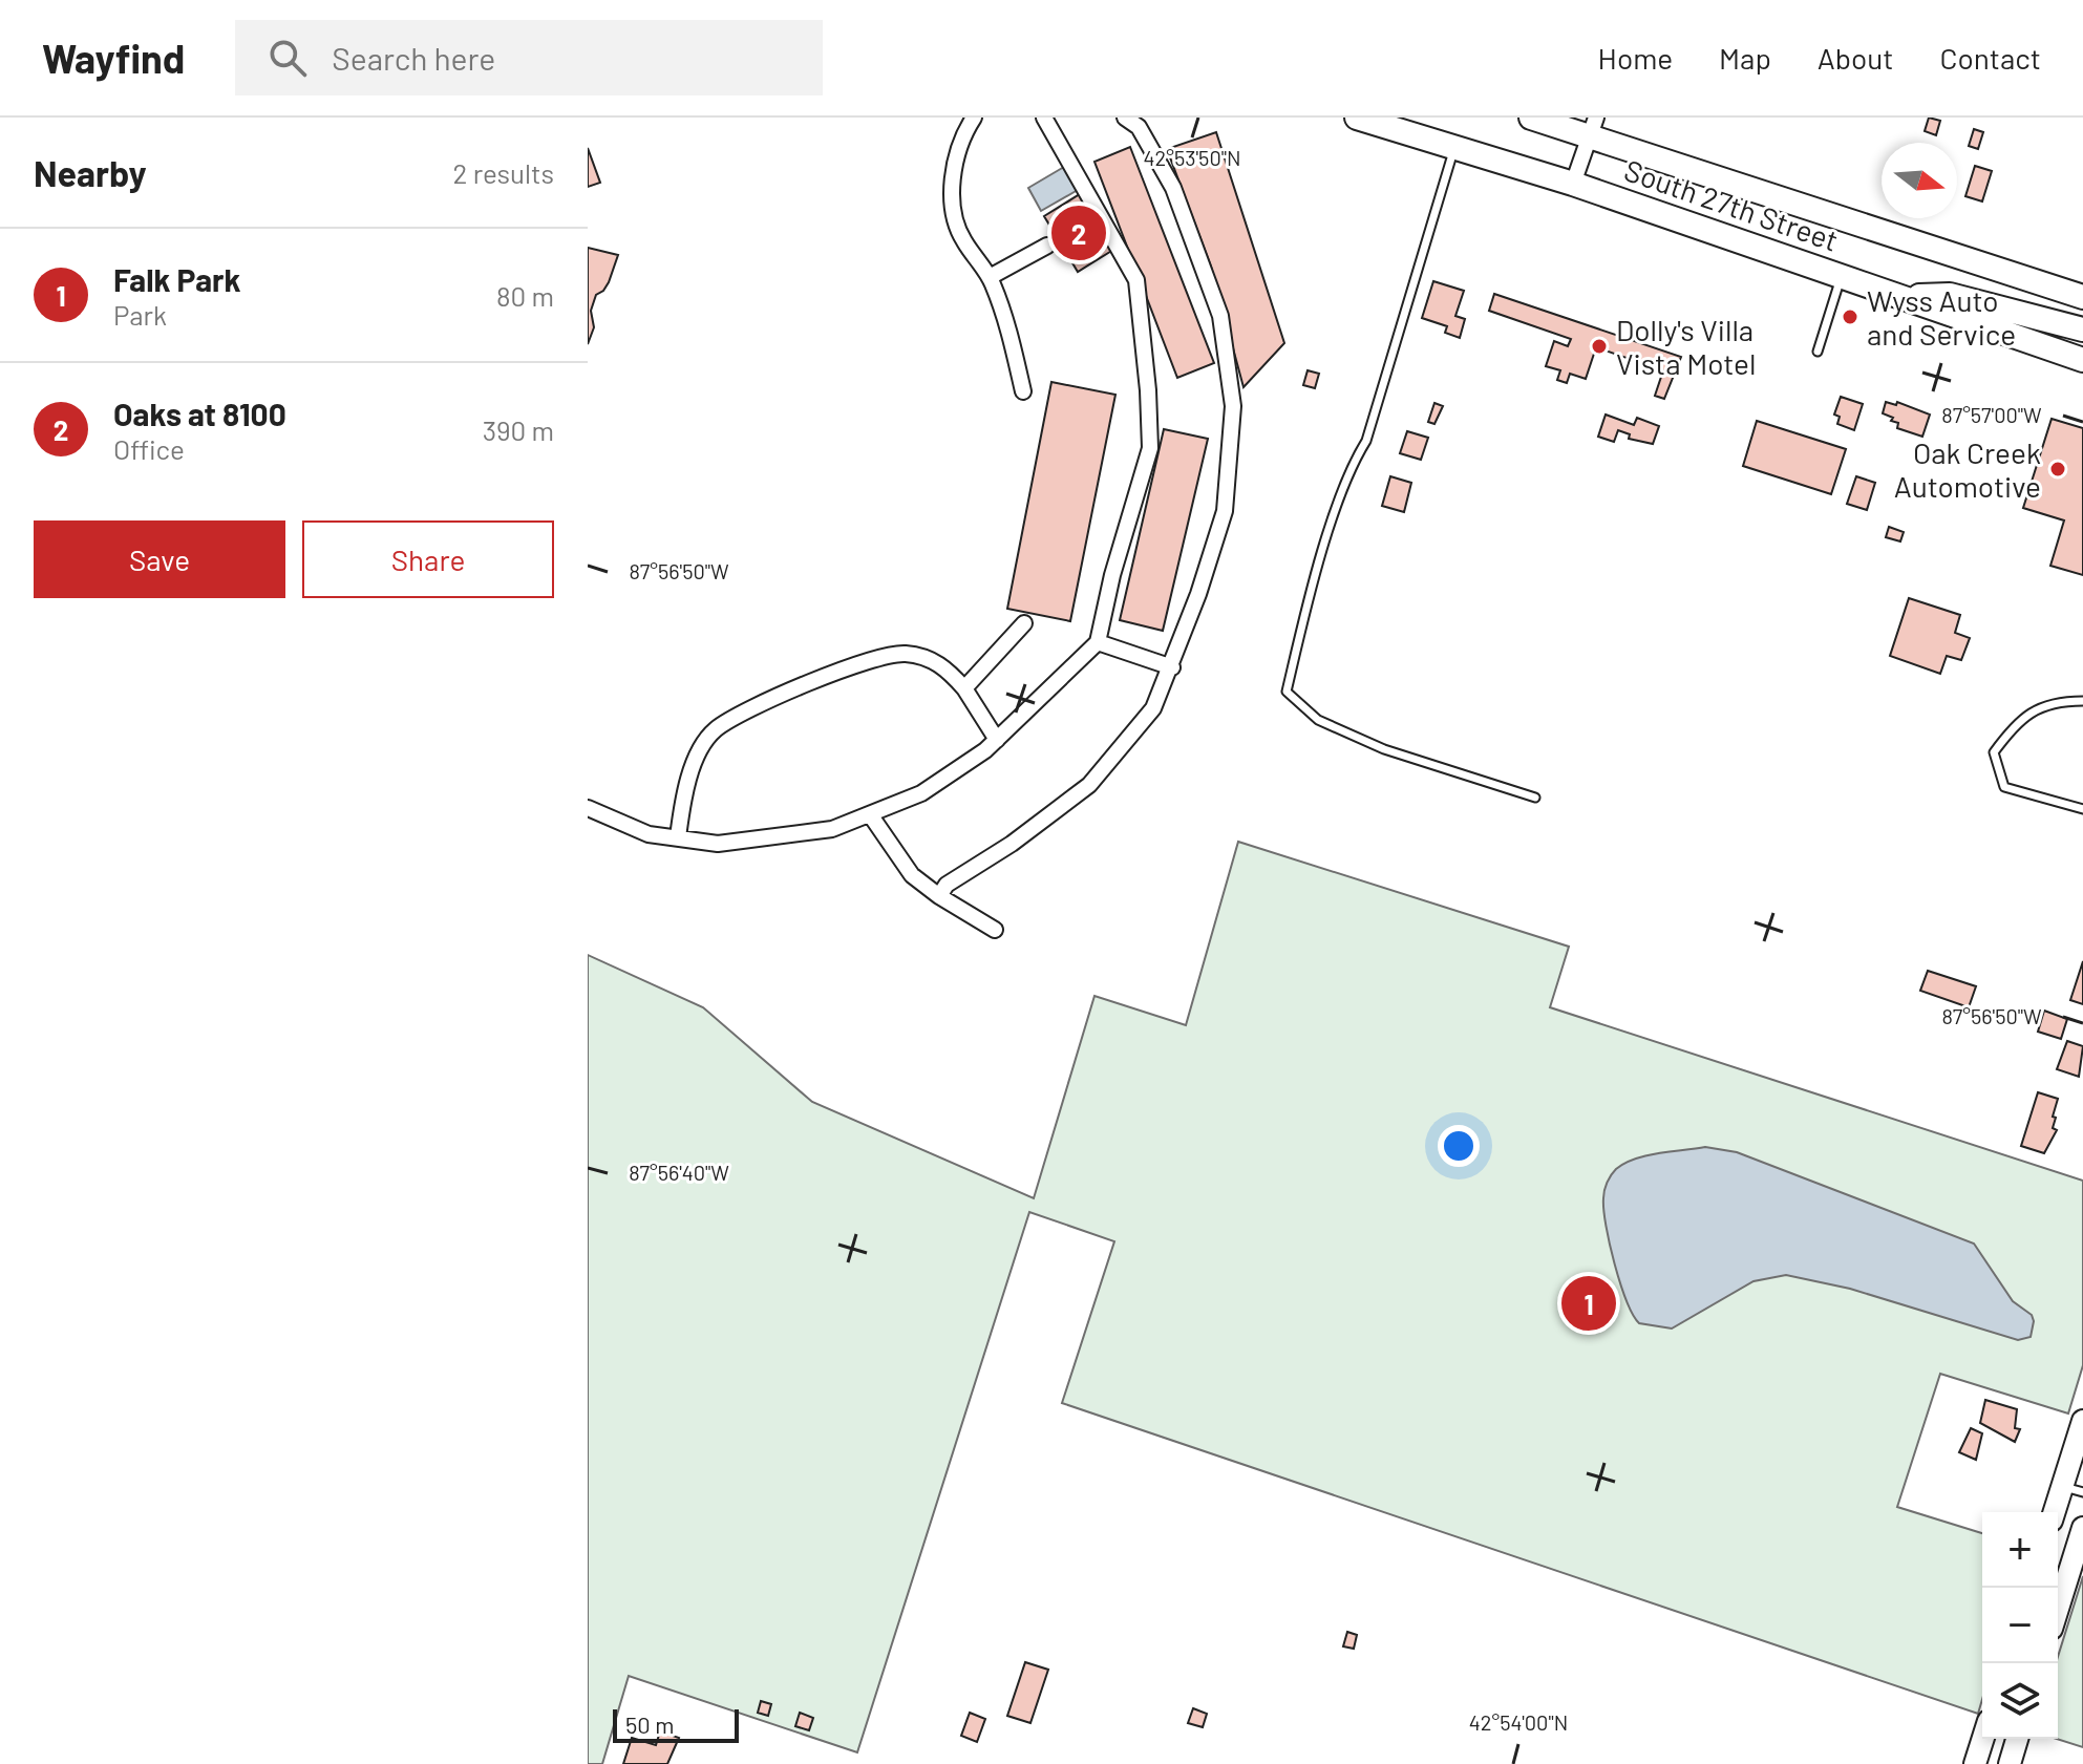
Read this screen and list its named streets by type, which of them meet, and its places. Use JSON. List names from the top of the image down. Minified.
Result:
{"streets":{"main road":["South 27th Street"]},"places":["Wyss Auto and Service","Dolly's Villa Vista Motel","Oak Creek Automotive"],"scale_bar":"50 m","north":"right","page":{"header":"Wayfind","search":"Search here","nav":["Home","Map","About","Contact"],"heading":["Nearby","2 results"],"pins":["2","1"],"list":[{"mark":"1","name":"Falk Park","note":"Park","value":"80 m"},{"mark":"2","name":"Oaks at 8100","note":"Office","value":"390 m"}],"buttons":["Save","Share"],"map_buttons":["+","−"],"scale":"50 m"},"coordinates":["42°53'50\"N","87°57'00\"W","87°56'50\"W","87°56'40\"W","42°54'00\"N"]}
